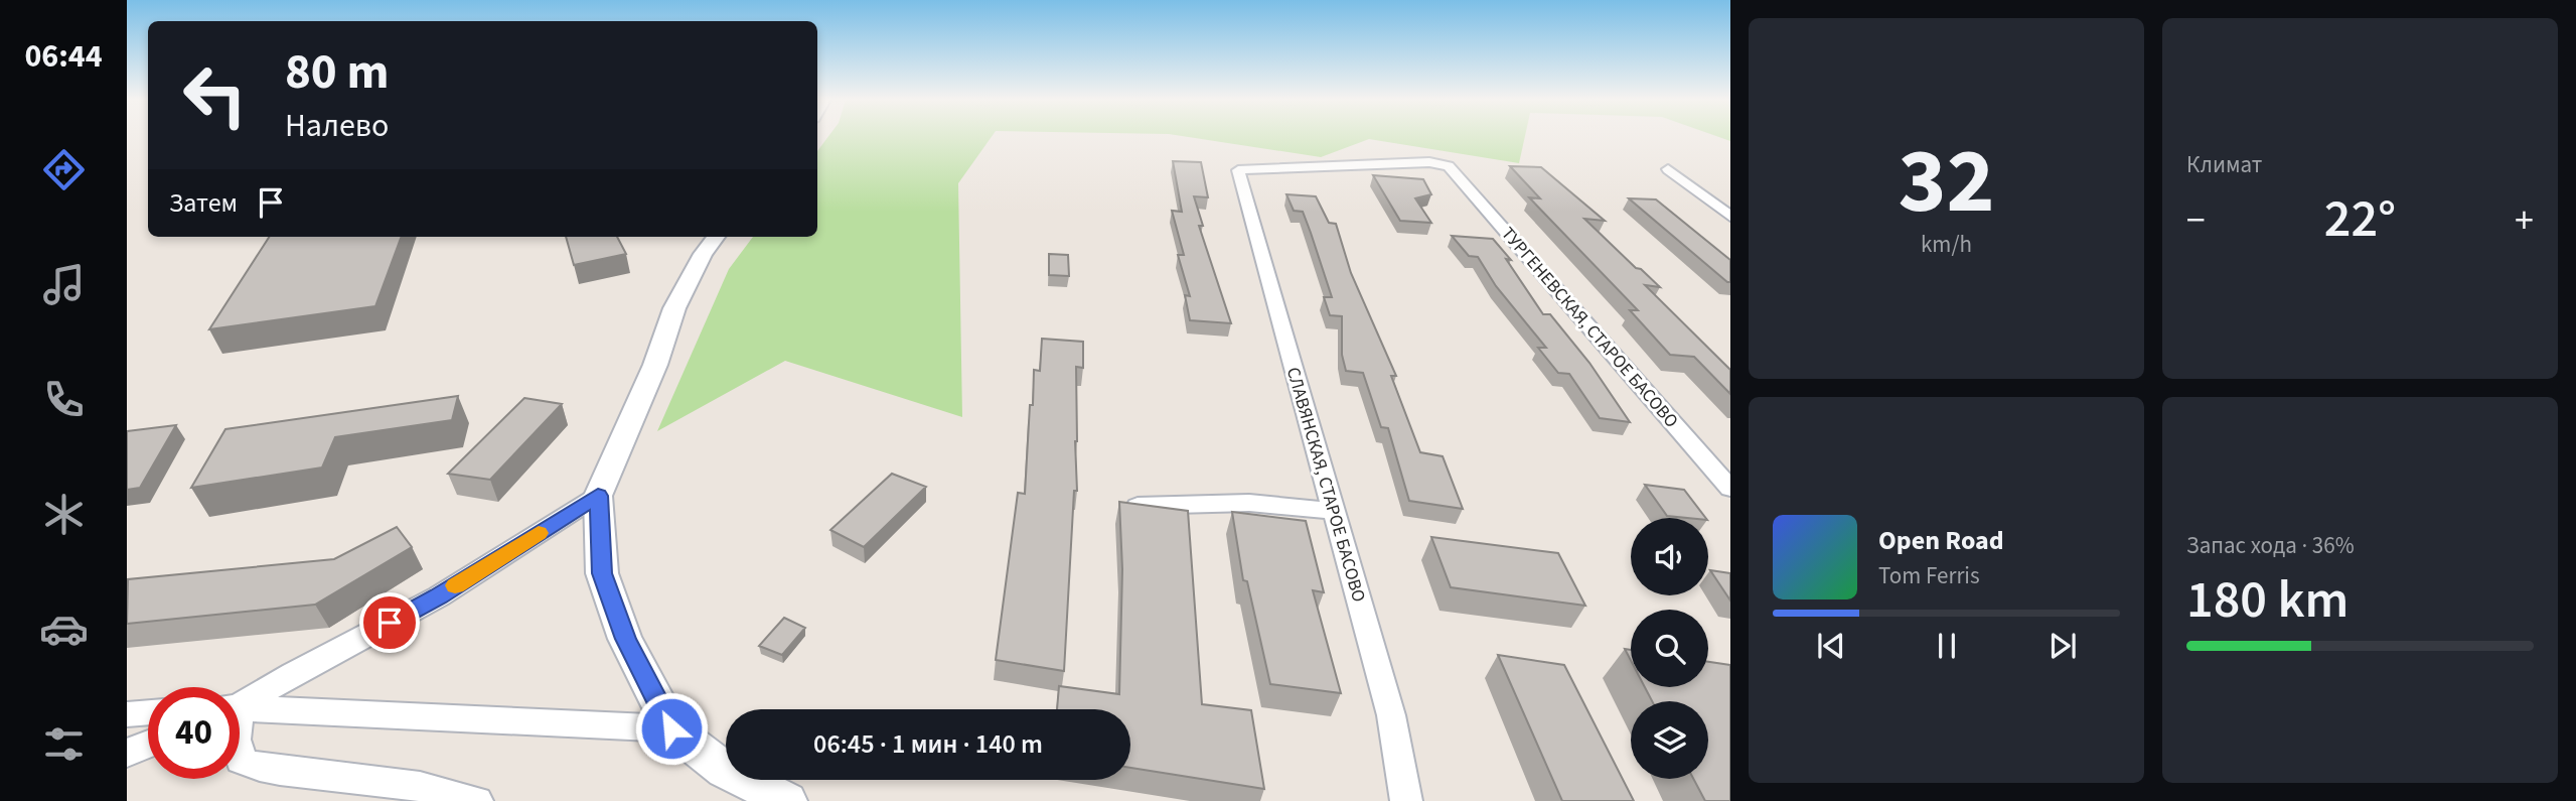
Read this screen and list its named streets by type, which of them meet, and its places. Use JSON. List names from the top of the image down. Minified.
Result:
{"streets":{"street":["ТУРГЕНЕВСКАЯ, СТАРОЕ БАСОВО","СЛАВЯНСКАЯ, СТАРОЕ БАСОВО"]},"crossings":[["ТУРГЕНЕВСКАЯ, СТАРОЕ БАСОВО","СЛАВЯНСКАЯ, СТАРОЕ БАСОВО"]],"page":{"tabs":"06:44","tile":[["32","km/h"],"Климат",["Запас хода · 36%","180 km"]],"turn":["80 m","Налево"],"then":"Затем","heat":["−","22°","+"],"song":["Open Road","Tom Ferris"],"limit":"40","trip":"06:45 · 1 мин · 140 m"}}
